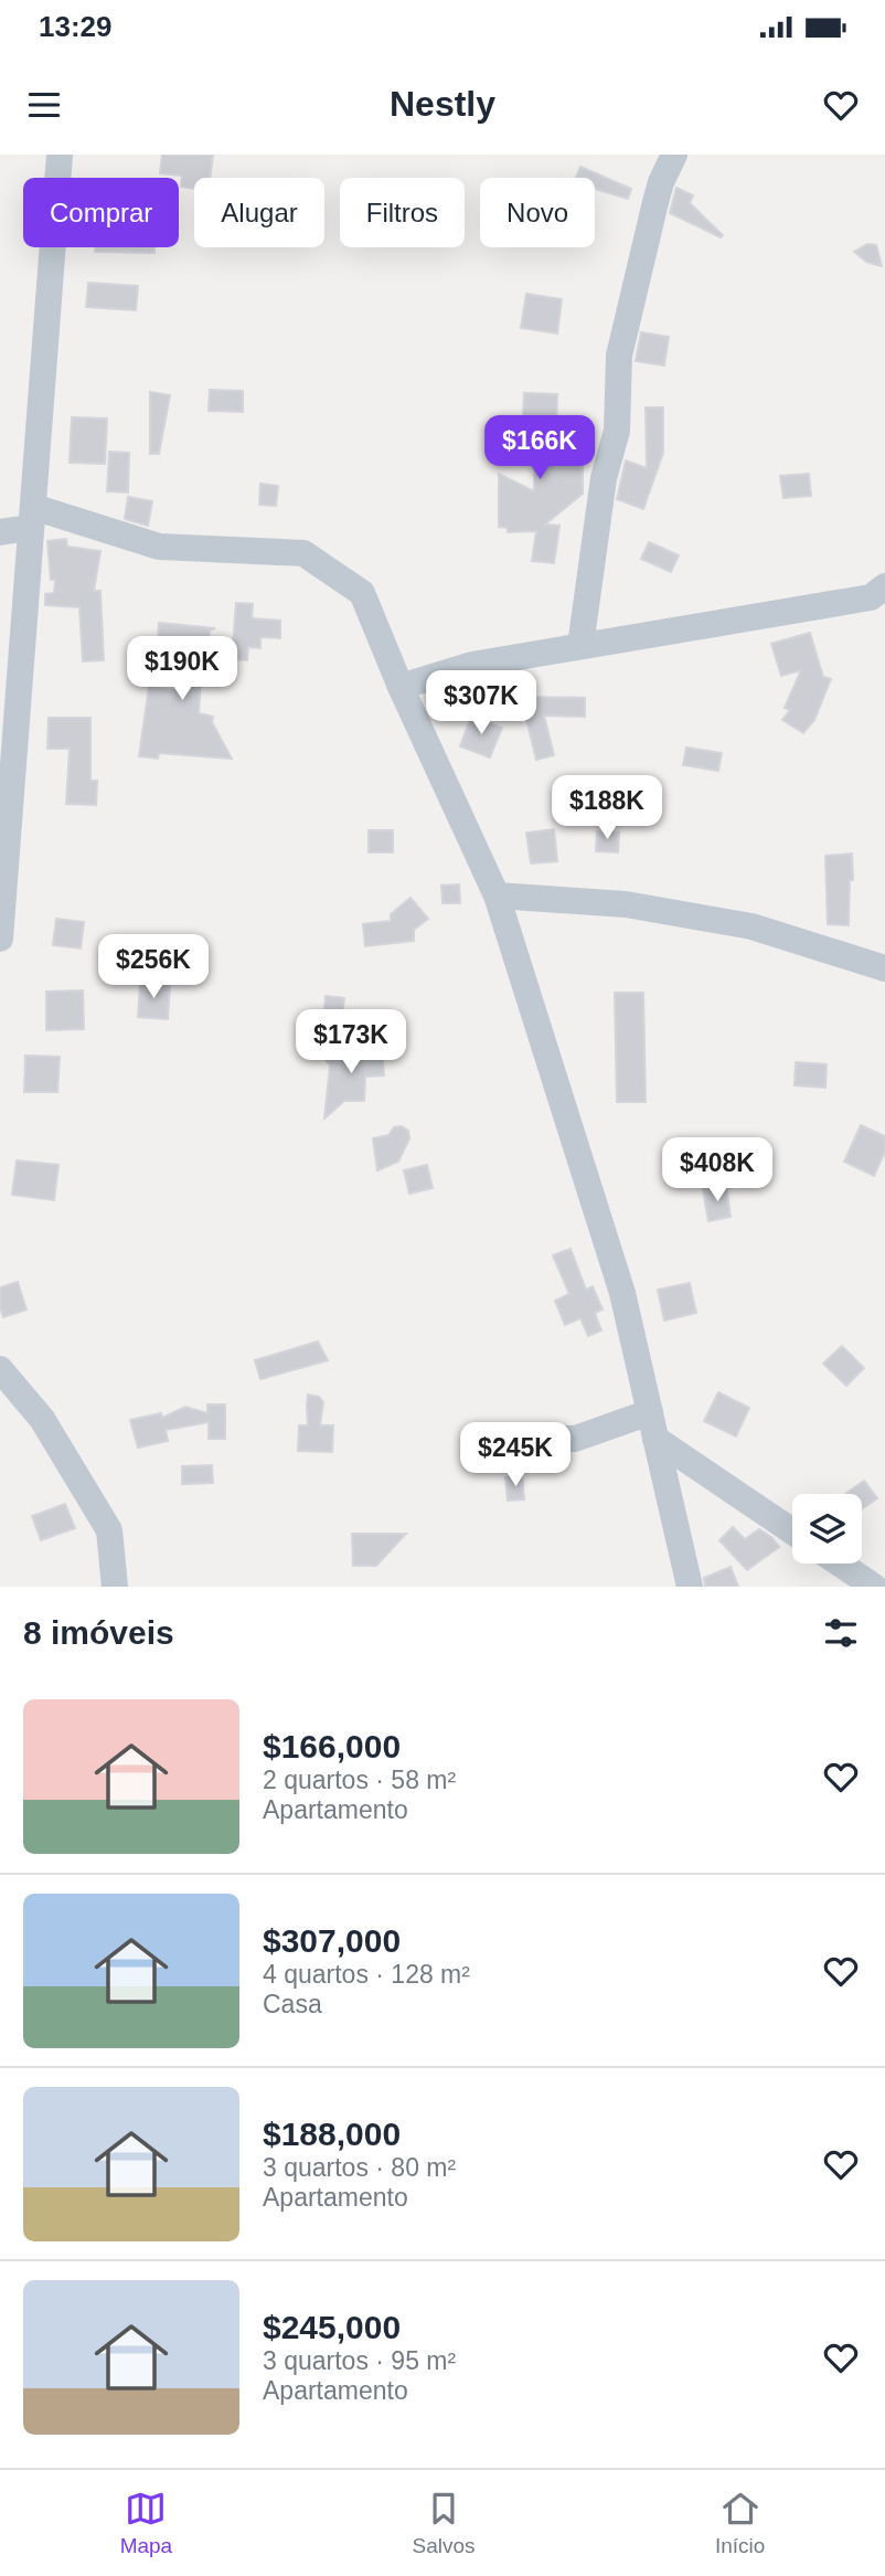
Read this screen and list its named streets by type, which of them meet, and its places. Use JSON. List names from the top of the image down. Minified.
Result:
{"page":{"status":"13:29","header":"Nestly","chip":["Comprar","Alugar","Filtros","Novo"],"price":["$166K","$190K","$307K","$188K","$256K","$173K","$408K","$245K"],"heading":"8 imóveis","list":[{"name":"$166,000","note":"2 quartos · 58 m² · Apartamento"},{"name":"$307,000","note":"4 quartos · 128 m² · Casa"},{"name":"$188,000","note":"3 quartos · 80 m² · Apartamento"},{"name":"$245,000","note":"3 quartos · 95 m² · Apartamento"}],"tabs":["Mapa","Salvos","Início"]}}
